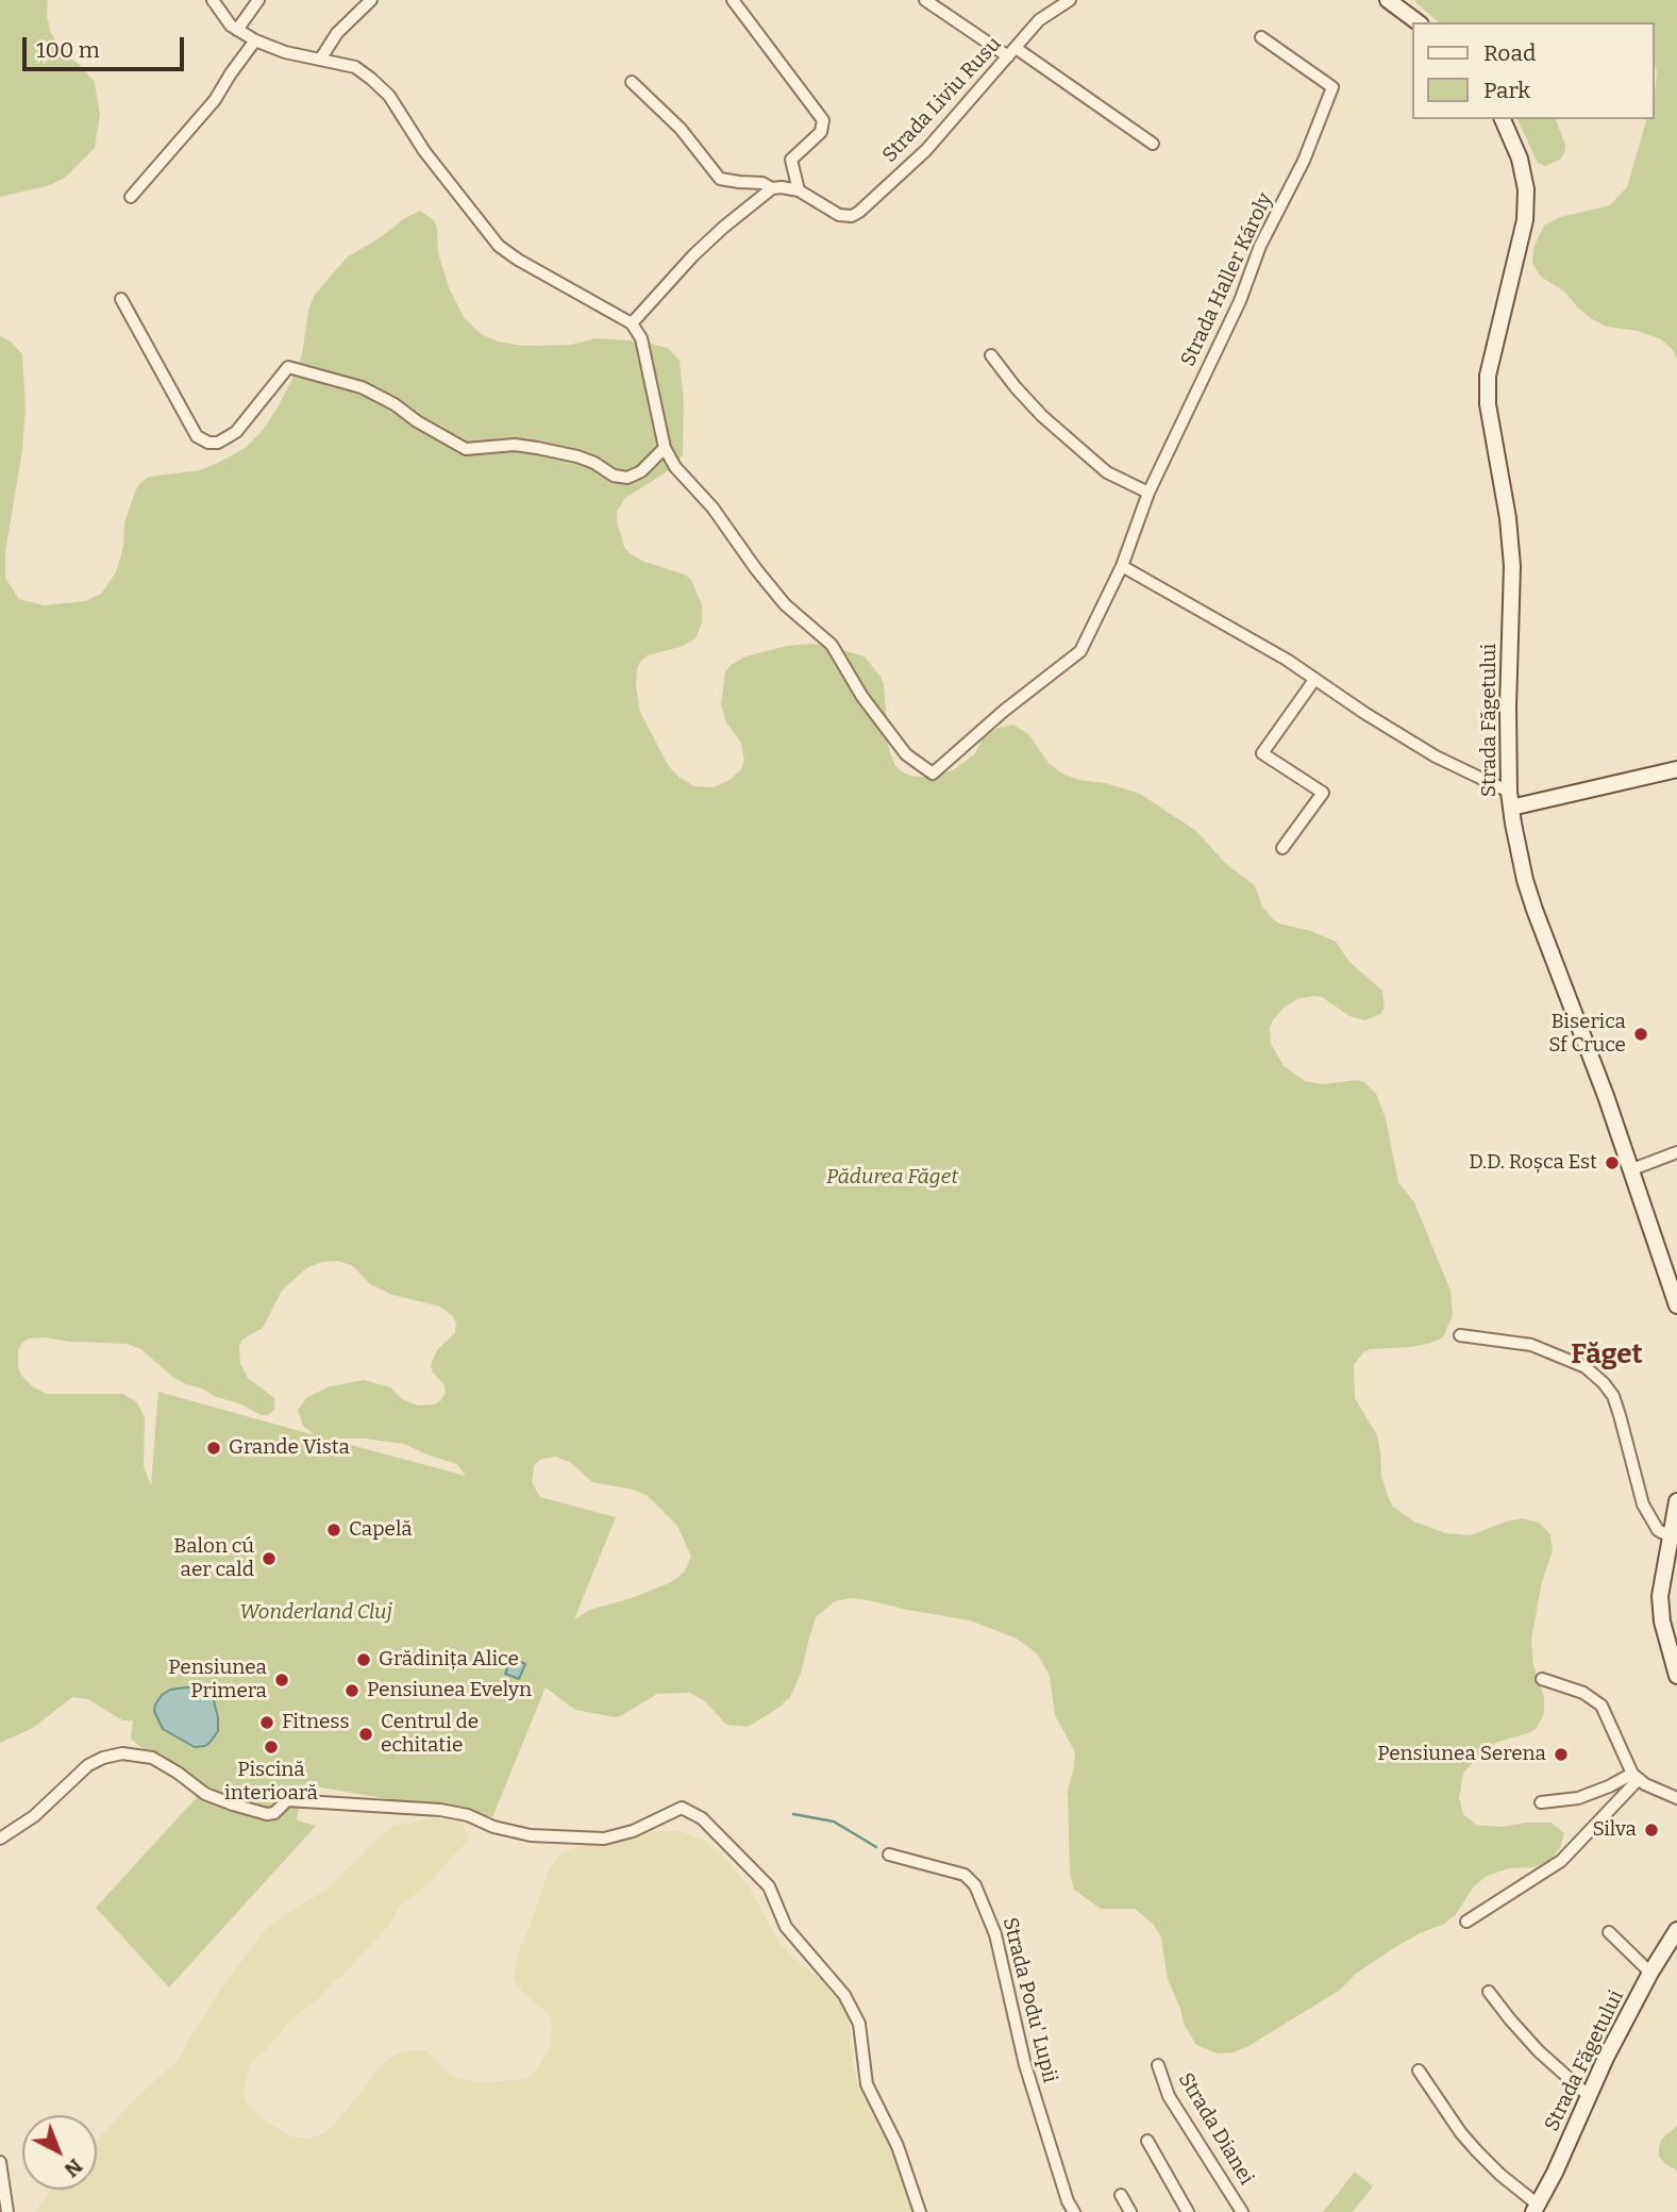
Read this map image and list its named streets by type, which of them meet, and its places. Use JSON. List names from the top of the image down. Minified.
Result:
{"streets":{"main road":["Strada Făgetului"],"street":["Strada Liviu Rusu","Strada Haller Károly","Strada Podu' Lupii","Strada Dianei"]},"districts":["Făget"],"parks":["Pădurea Făget","Wonderland Cluj"],"places":["Biserica Sf Cruce","D.D. Roșca Est","Grande Vista","Capelă","Balon cú aer cald","Grădinița Alice","Pensiunea Primera","Pensiunea Evelyn","Fitness","Centrul de echitatie","Piscină interioară","Pensiunea Serena","Silva"],"legend":["Road","Park"],"scale_bar":"100 m","north":"bottom right"}
